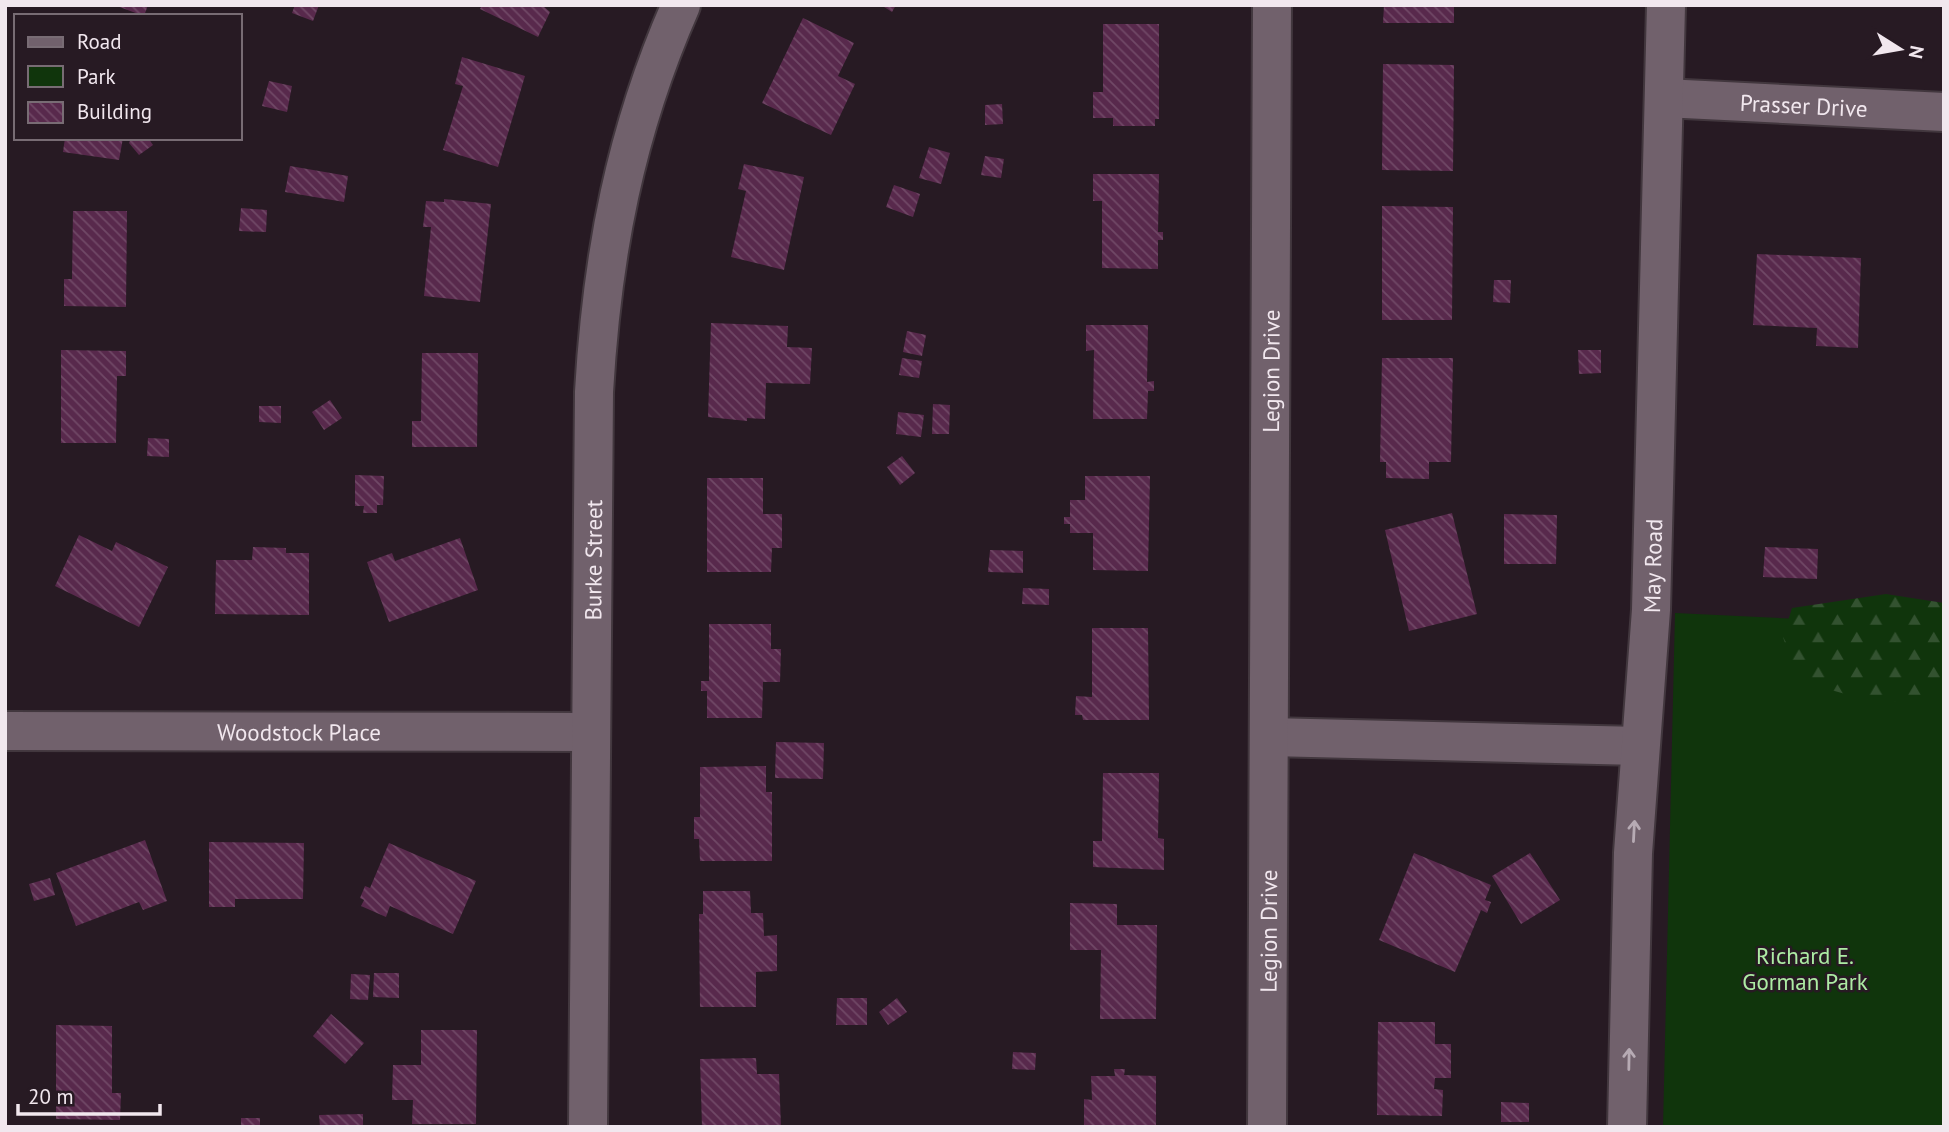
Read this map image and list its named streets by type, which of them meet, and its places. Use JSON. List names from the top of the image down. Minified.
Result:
{"streets":{"street":["Prasser Drive","Legion Drive","Burke Street","May Road","Woodstock Place"]},"crossings":[["Prasser Drive","May Road"],["Burke Street","Woodstock Place"]],"parks":["Richard E. Gorman Park"],"legend":["Road","Park","Building"],"scale_bar":"20 m","north":"right"}
